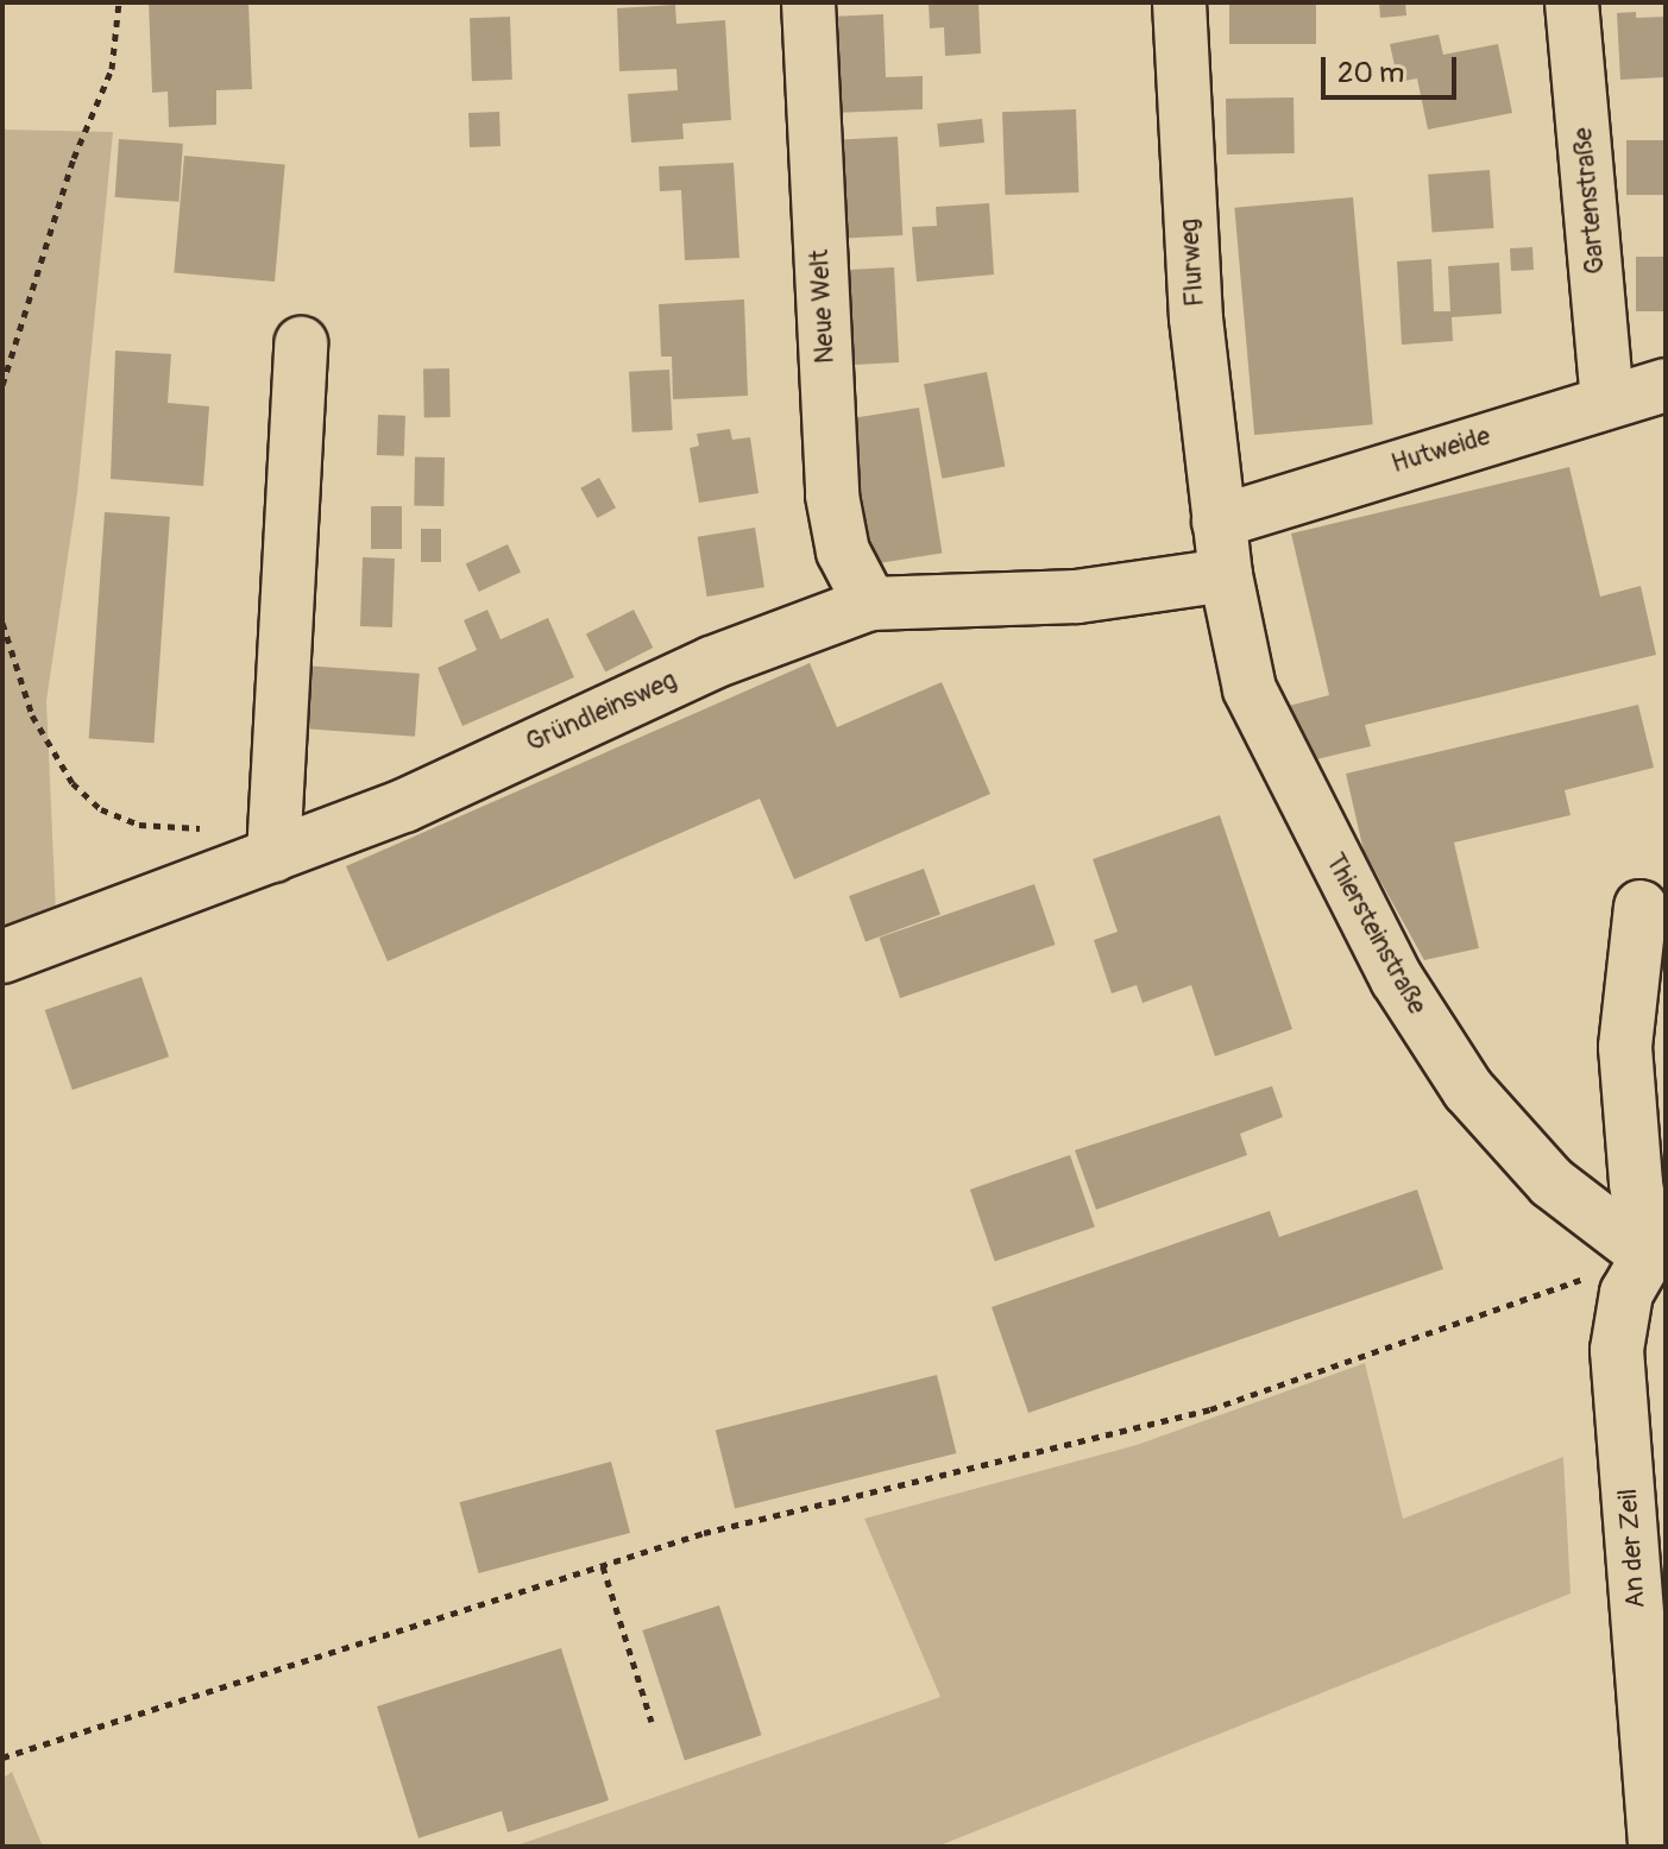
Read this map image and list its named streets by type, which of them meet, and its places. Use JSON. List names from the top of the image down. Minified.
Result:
{"streets":{"street":["Gartenstraße","Flurweg","Neue Welt","Hutweide","Gründleinsweg","Thiersteinstraße","An der Zeil"]},"crossings":[["Gartenstraße","Hutweide"],["Flurweg","Hutweide"],["Flurweg","Thiersteinstraße"],["Neue Welt","Gründleinsweg"],["Hutweide","Thiersteinstraße"],["Gründleinsweg","Thiersteinstraße"],["Thiersteinstraße","An der Zeil"]],"scale_bar":"20 m"}
